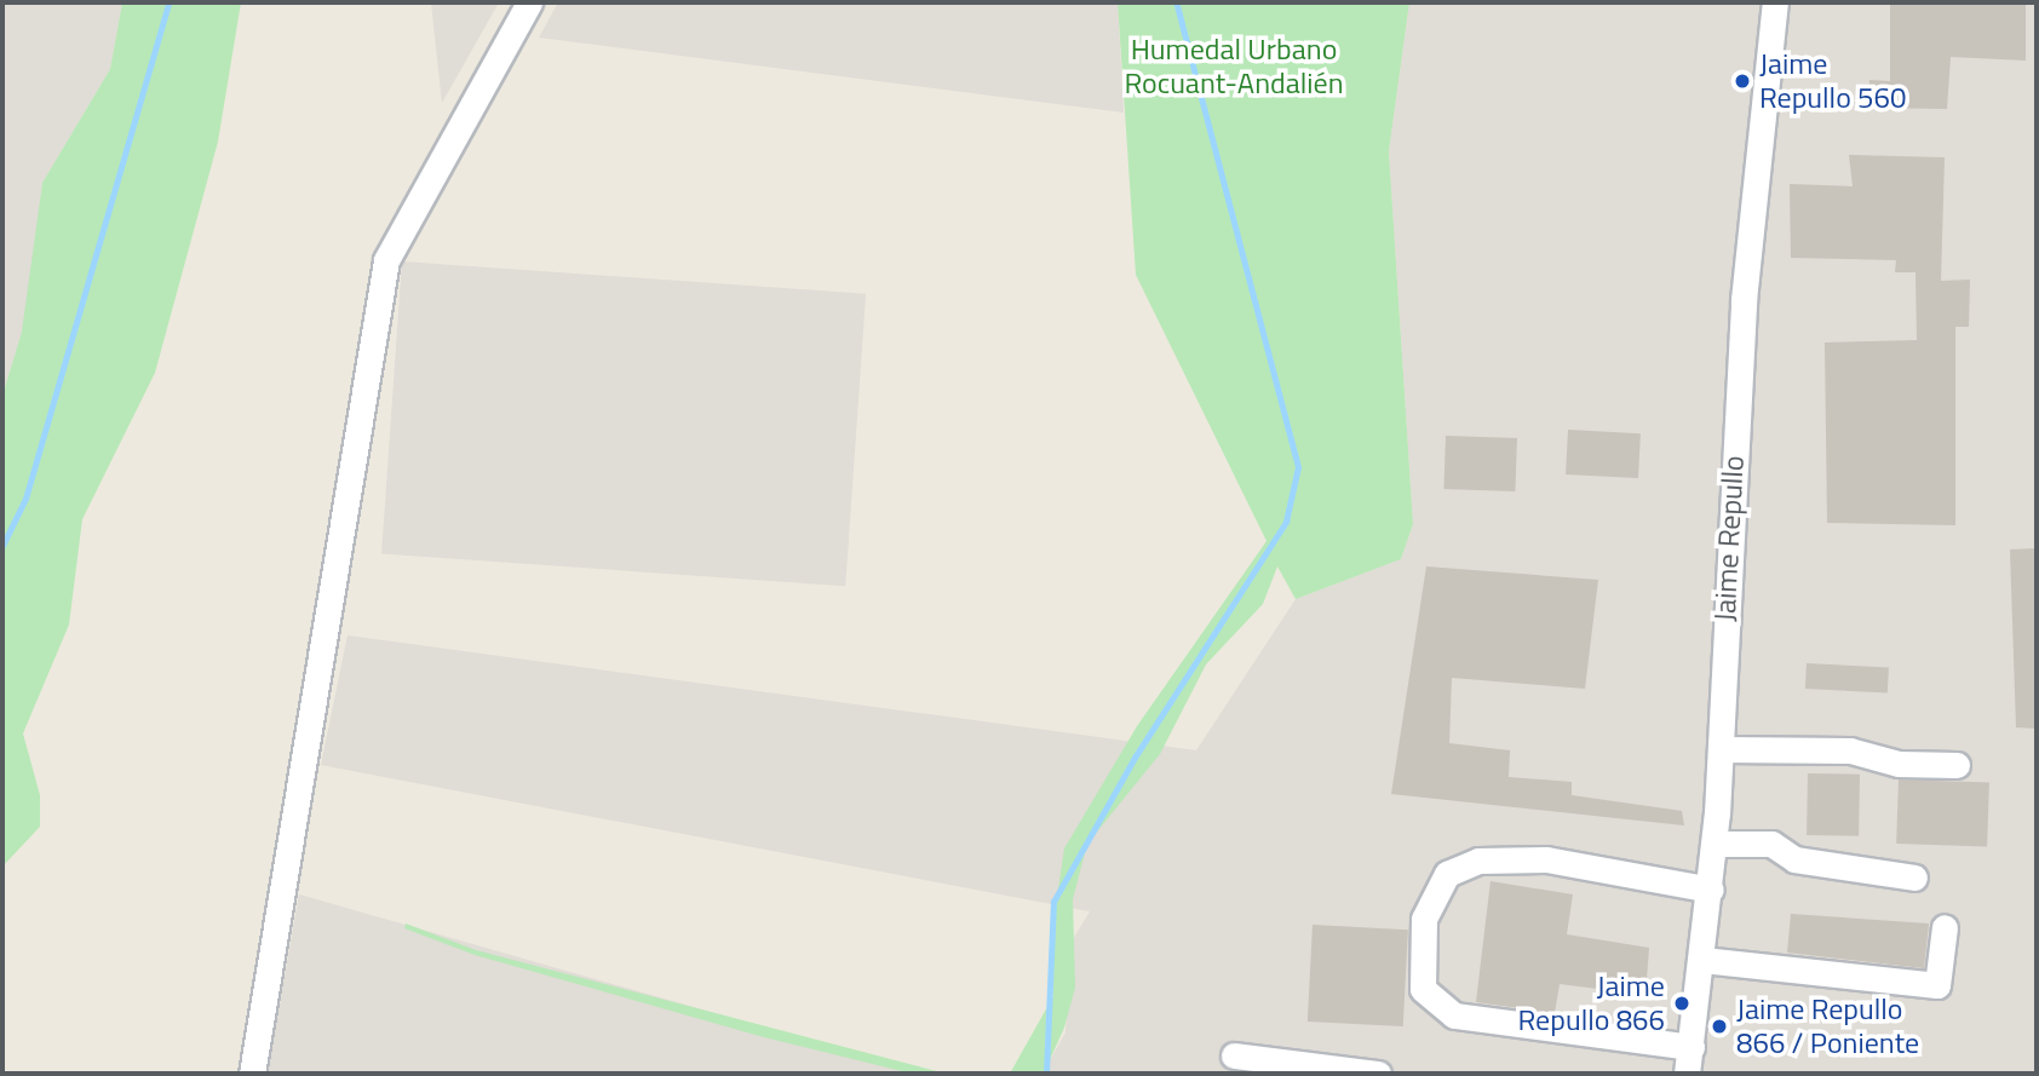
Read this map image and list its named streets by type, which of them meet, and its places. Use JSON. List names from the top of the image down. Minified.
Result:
{"streets":{"street":["Jaime Repullo"]},"parks":["Humedal Urbano Rocuant-Andalién"],"places":["Jaime Repullo 560","Jaime Repullo 866","Jaime Repullo 866 / Poniente"]}
